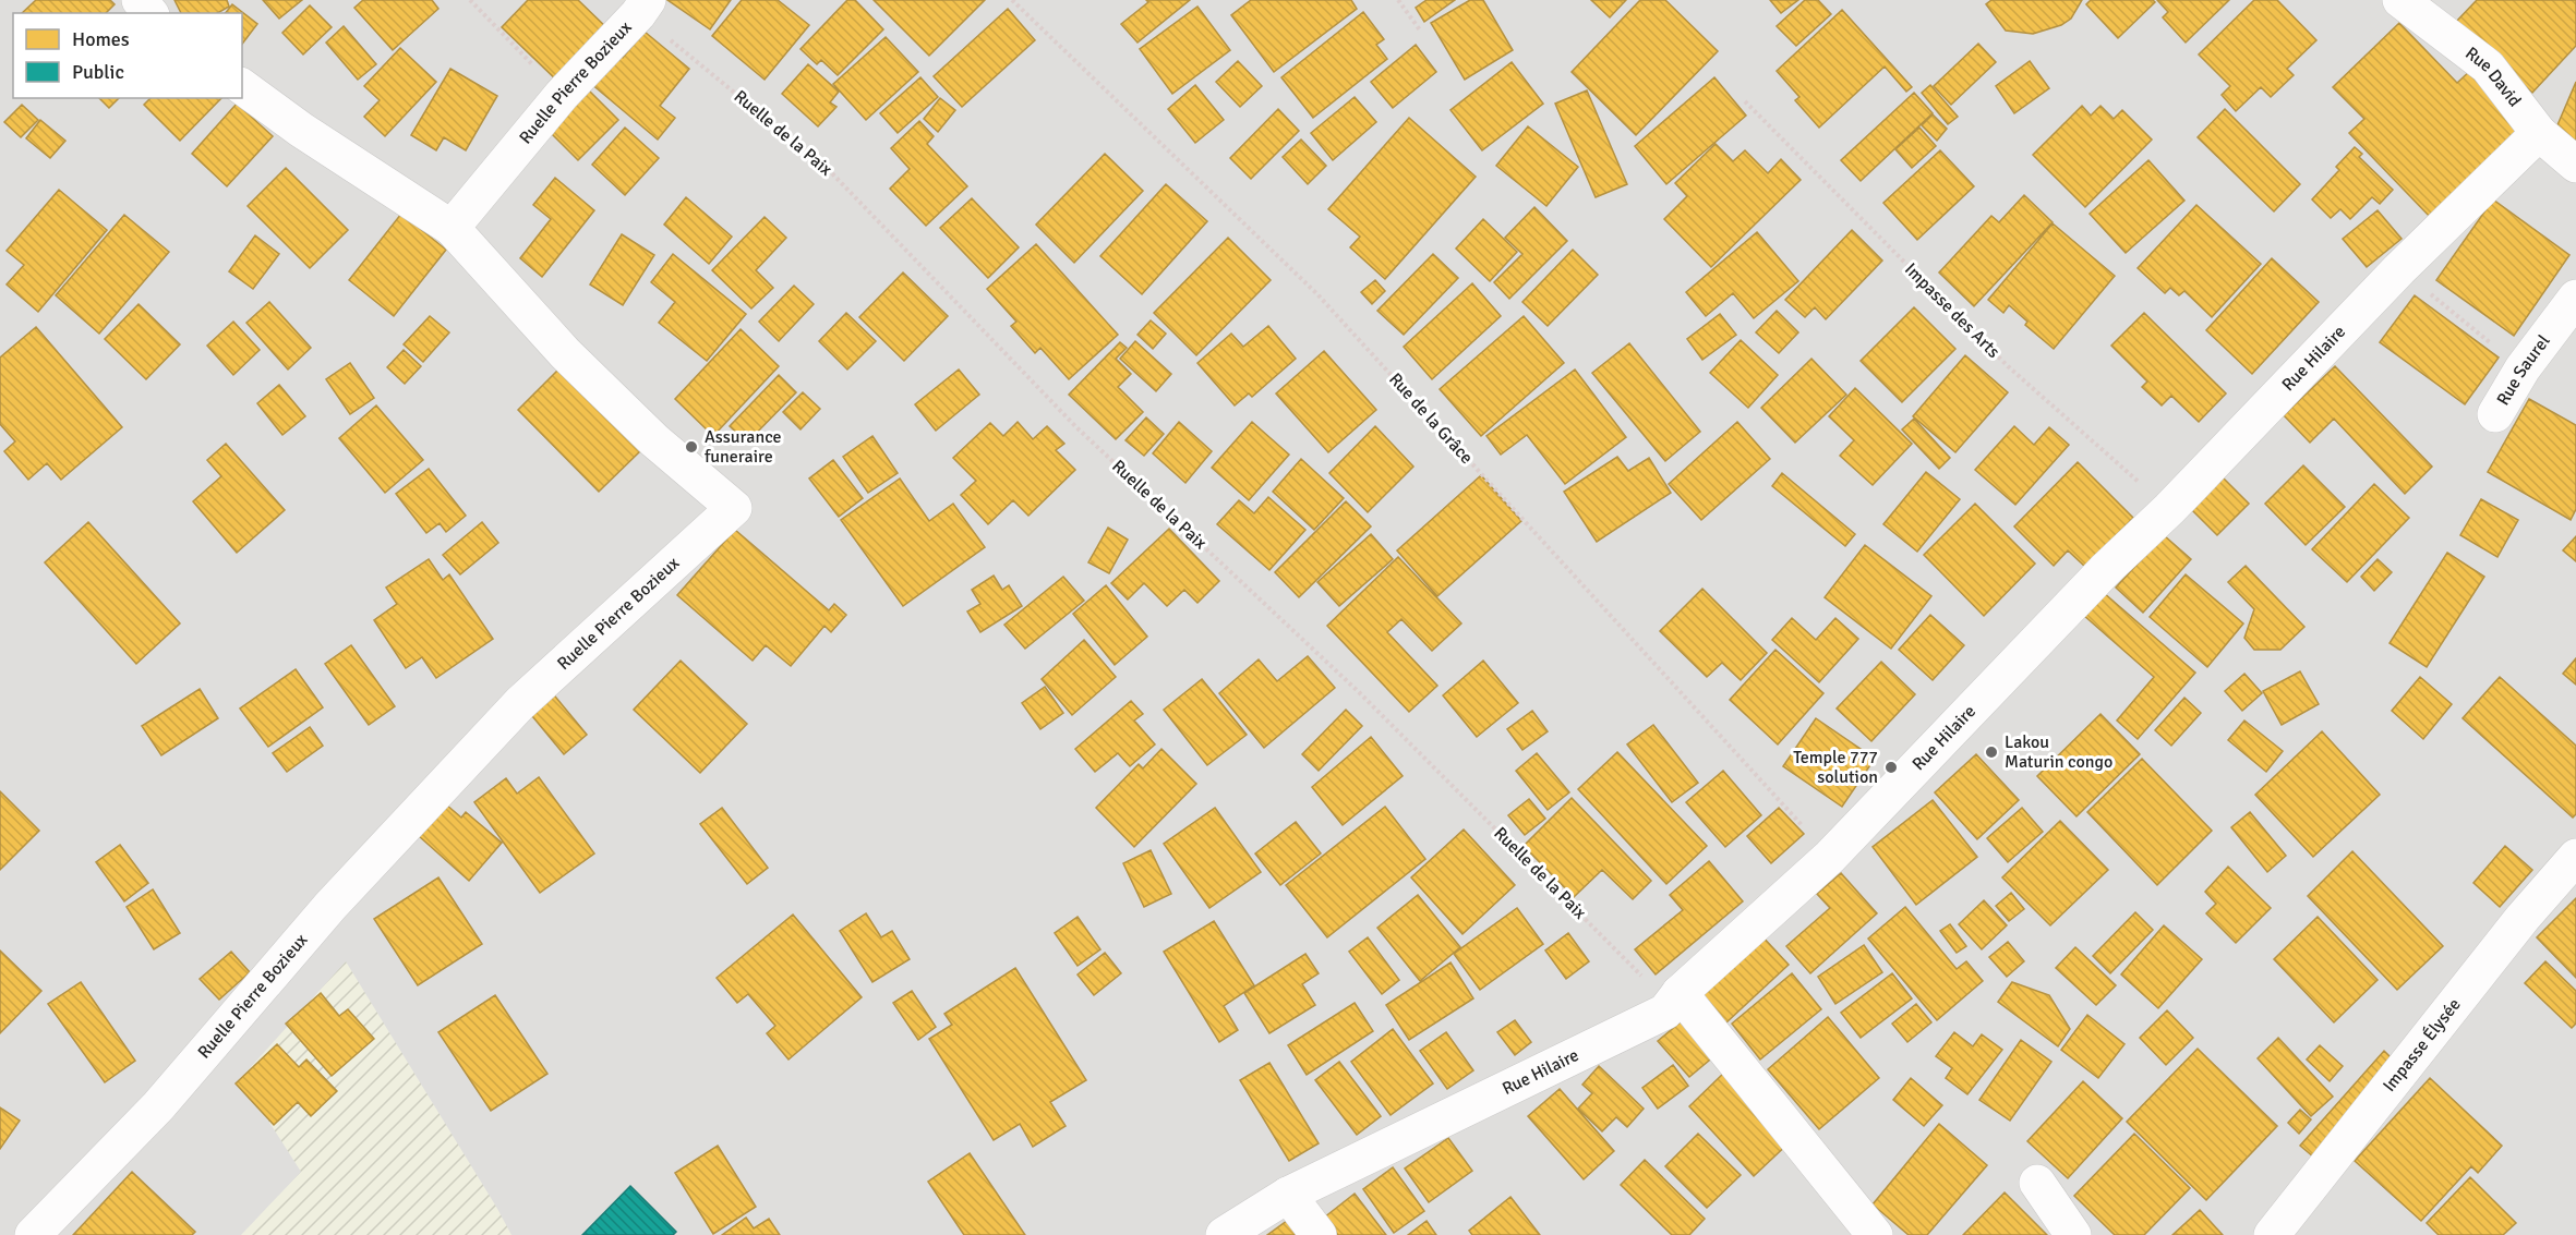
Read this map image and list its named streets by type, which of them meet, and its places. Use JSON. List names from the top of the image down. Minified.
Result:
{"streets":{"street":["Rue David","Ruelle Pierre Bozieux","Rue Hilaire","Rue Saurel","Impasse Élysée"],"path":["Ruelle de la Paix","Impasse des Arts","Rue de la Grâce"]},"crossings":[["Rue David","Rue Hilaire"],["Ruelle Pierre Bozieux","Ruelle de la Paix"],["Ruelle de la Paix","Rue Hilaire"],["Impasse des Arts","Rue Hilaire"],["Rue Hilaire","Rue de la Grâce"]],"places":["Assurance funeraire","Lakou Maturin congo","Temple 777 solution"],"legend":["Homes","Public"]}
